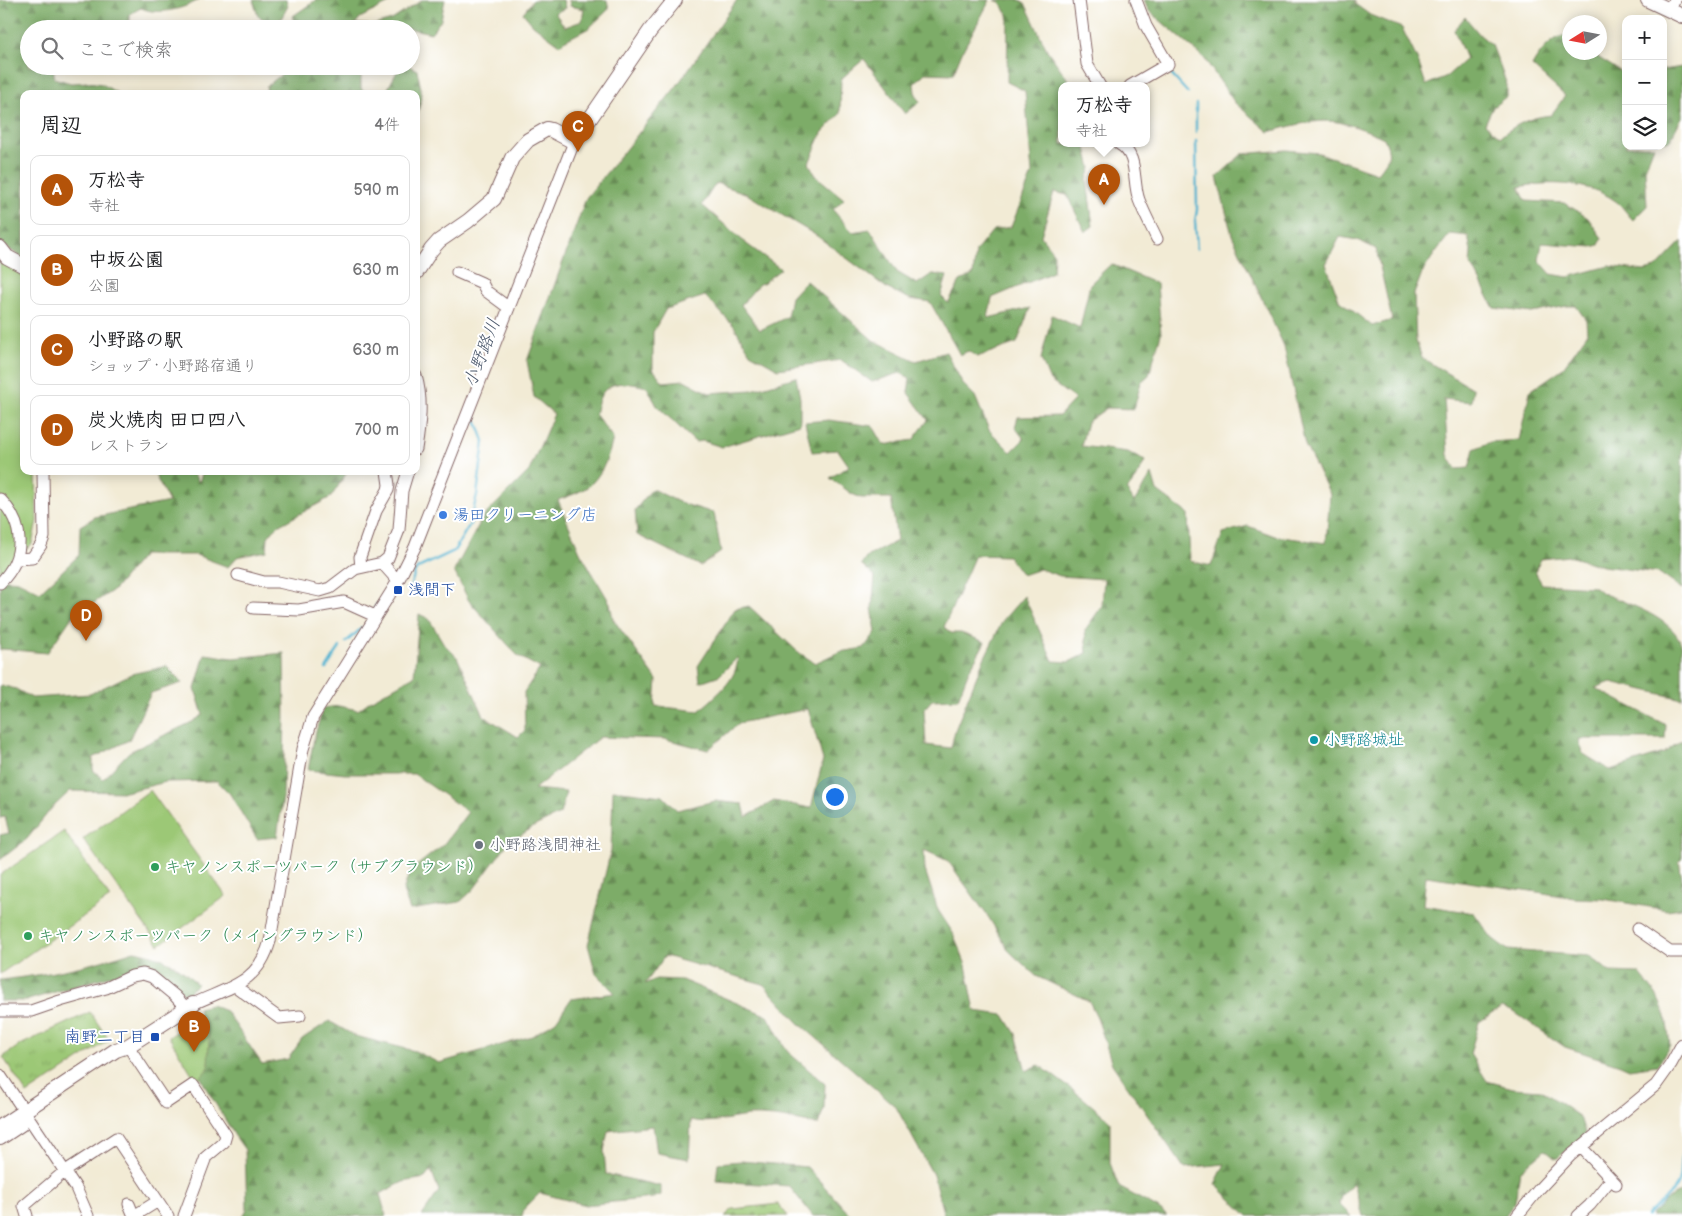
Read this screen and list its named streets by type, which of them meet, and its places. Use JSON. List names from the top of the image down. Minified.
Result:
{"water":["小野路川"],"places":{"other":["湯田クリーニング店","小野路城址","小野路浅間神社","キヤノンスポーツパーク（サブグラウンド）","キヤノンスポーツパーク（メイングラウンド）"],"transit":["浅間下","南野二丁目"]},"north":"left","page":{"map_buttons":["+","−"],"search":"ここで検索","popup":["万松寺","寺社"],"heading":["周辺","4件"],"pins":["C","A","D","B"],"list":[{"mark":"A","name":"万松寺","note":"寺社","value":"590 m"},{"mark":"B","name":"中坂公園","note":"公園","value":"630 m"},{"mark":"C","name":"小野路の駅","note":"ショップ · 小野路宿通り","value":"630 m"},{"mark":"D","name":"炭火焼肉 田口四八","note":"レストラン","value":"700 m"}]}}
